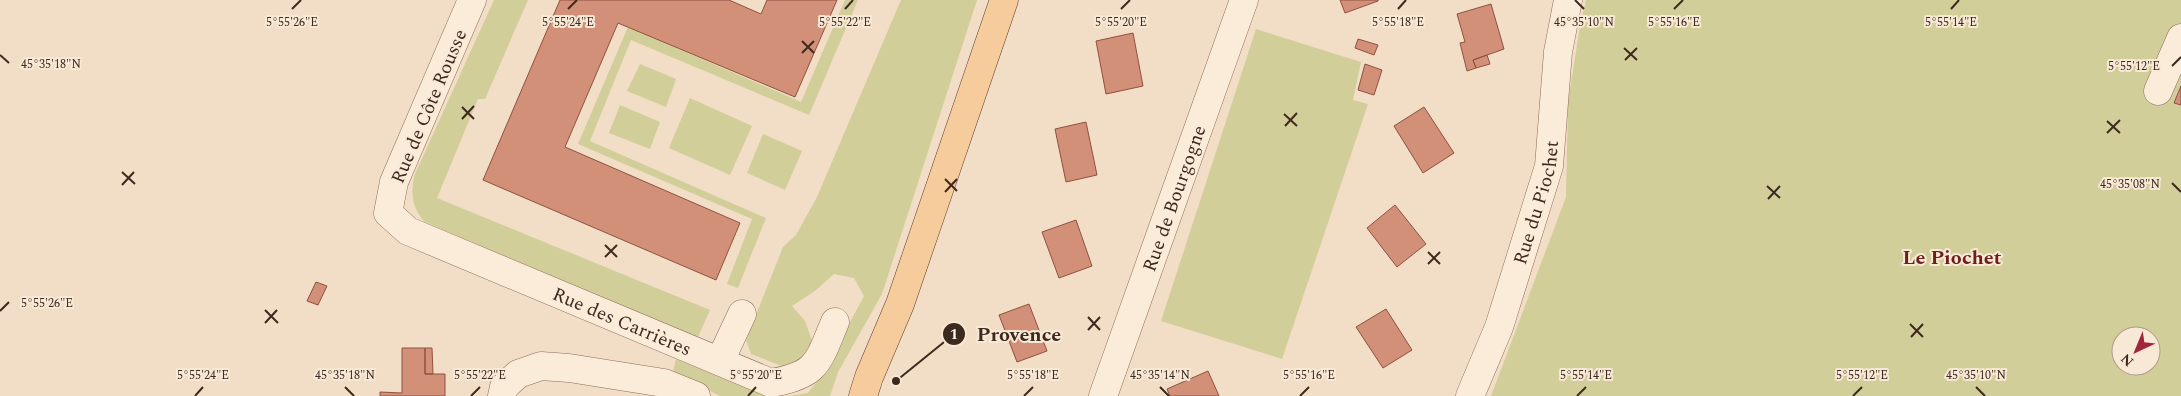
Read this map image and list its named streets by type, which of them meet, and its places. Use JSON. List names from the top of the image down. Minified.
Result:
{"streets":{"street":["Rue de Côte Rousse","Rue de Bourgogne","Rue du Piochet","Rue des Carrières"]},"crossings":[["Rue de Côte Rousse","Rue des Carrières"]],"districts":["Le Piochet"],"places":["Provence"],"north":"bottom left","coordinates":["45°35'10\"N","5°55'20\"E","5°55'16\"E","5°55'14\"E","5°55'26\"E","5°55'24\"E","5°55'22\"E","5°55'18\"E","45°35'18\"N","5°55'12\"E","45°35'08\"N","45°35'14\"N"]}
